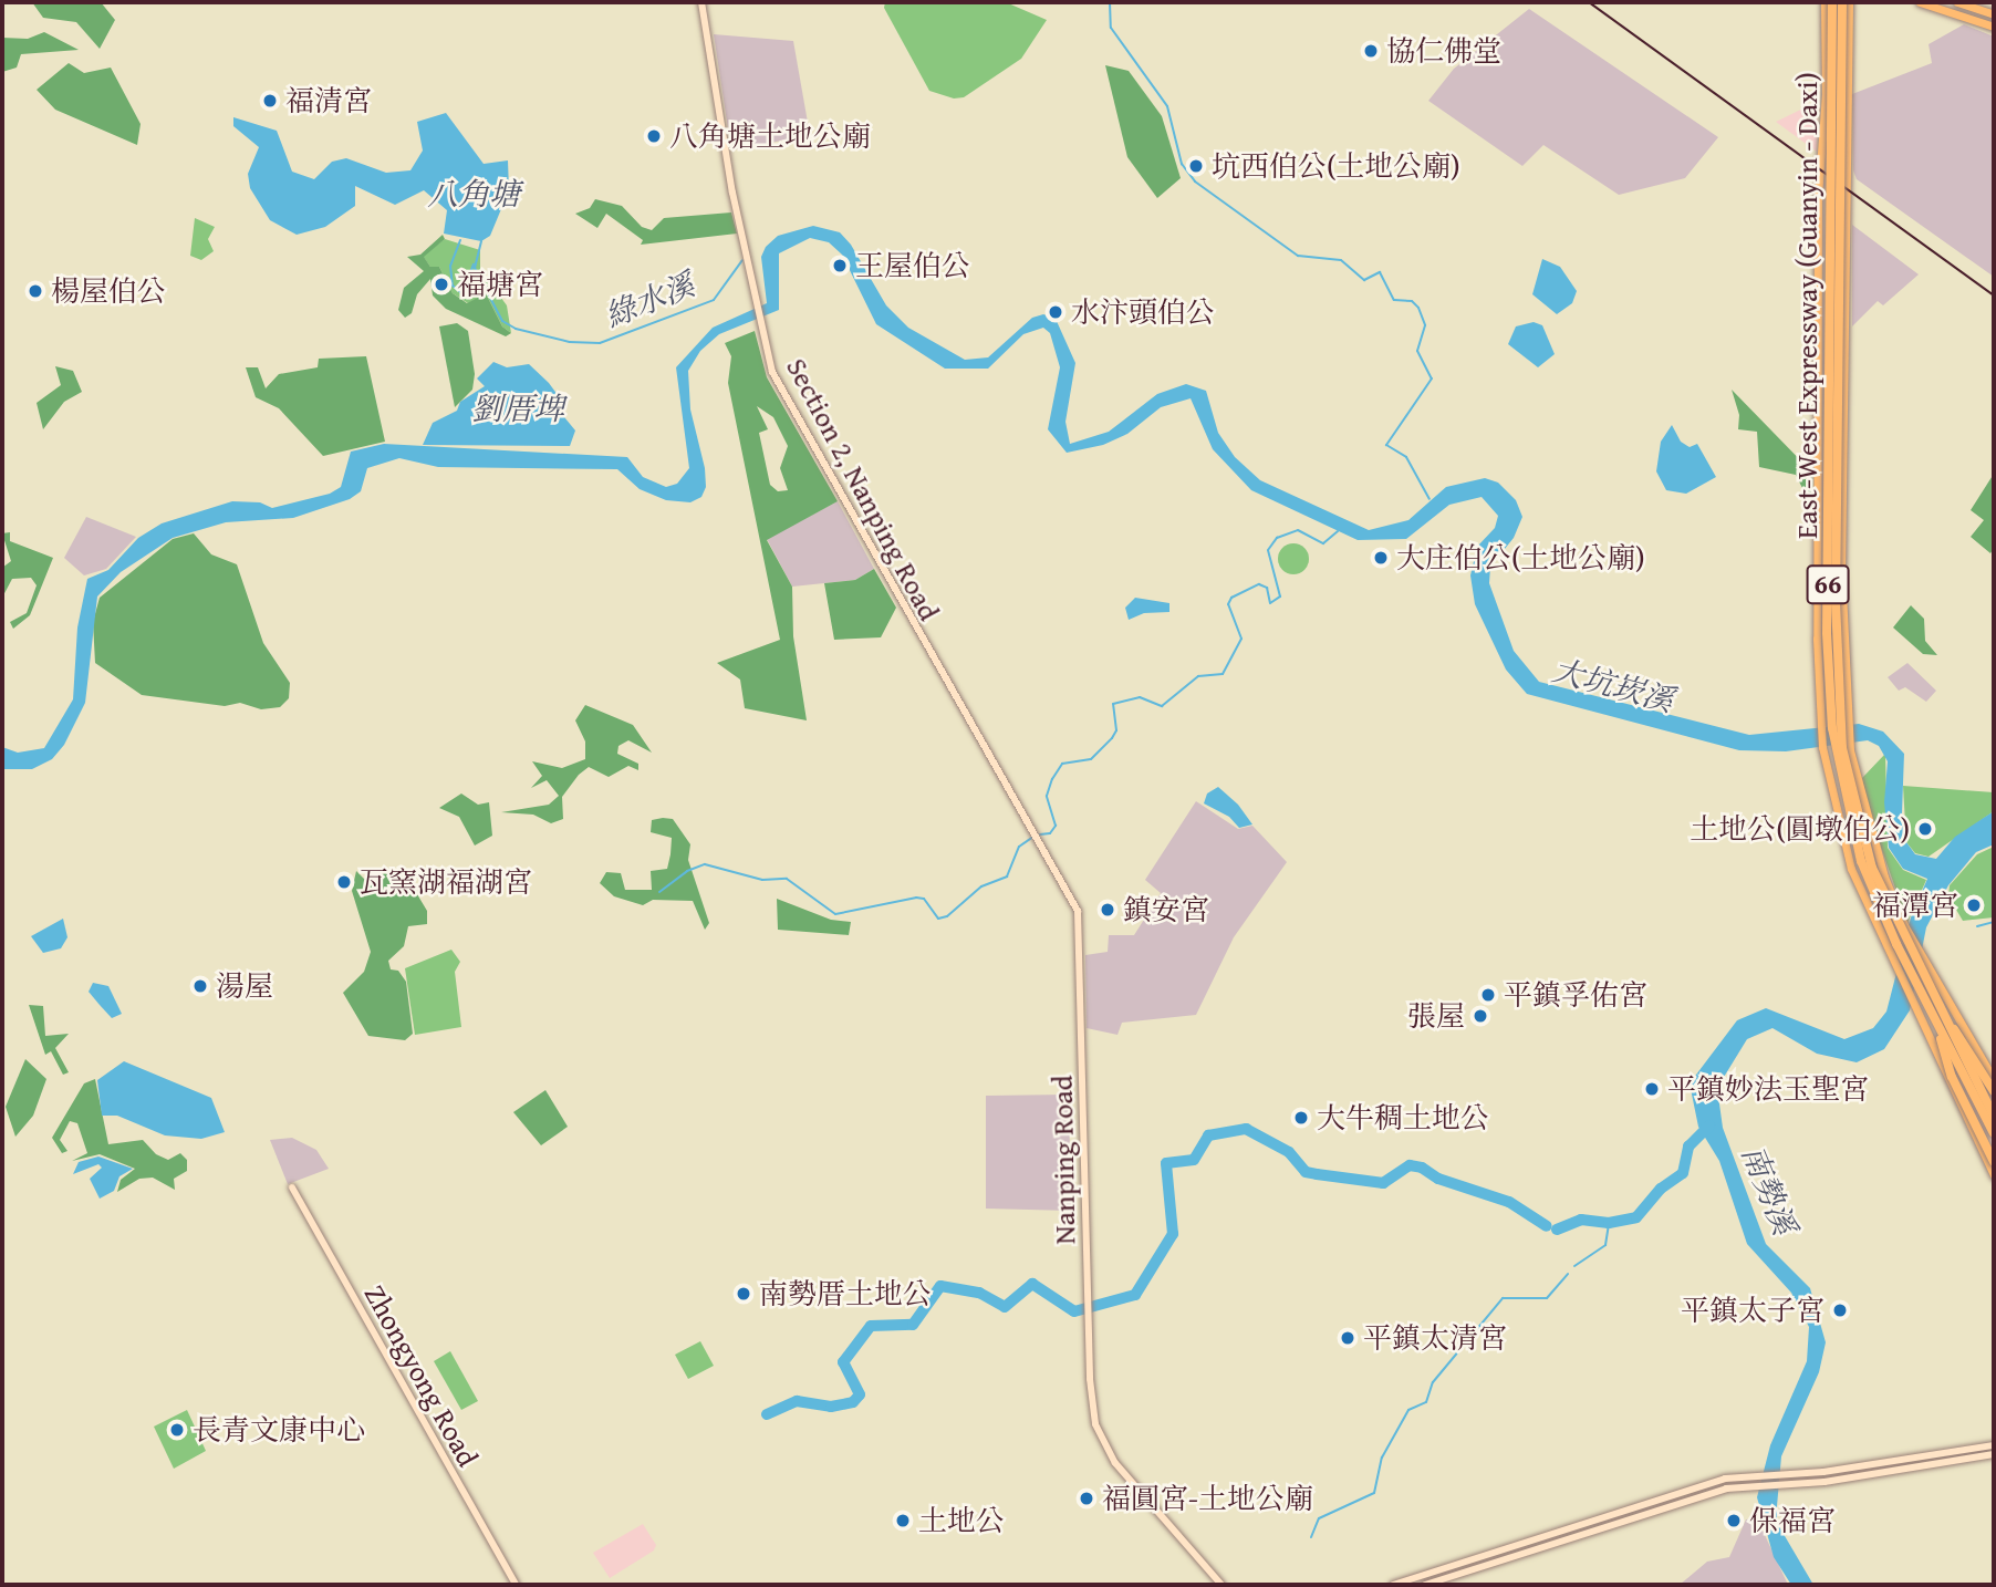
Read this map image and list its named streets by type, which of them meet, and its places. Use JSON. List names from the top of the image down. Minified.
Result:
{"streets":{"highway":["East-West Expressway (Guanyin - Daxi)","66"],"street":["Section 2, Nanping Road","Nanping Road","Zhongyong Road"]},"crossings":[["Section 2, Nanping Road","Nanping Road"]],"water":["八角塘","綠水溪","劉厝埤","大坑崁溪","南勢溪"],"places":["協仁佛堂","福清宮","八角塘土地公廟","坑西伯公(土地公廟)","王屋伯公","福塘宮","楊屋伯公","水汴頭伯公","大庄伯公(土地公廟)","土地公(圓墩伯公)","瓦窯湖福湖宮","福潭宮","鎮安宮","湯屋","平鎮孚佑宮","張屋","平鎮妙法玉聖宮","大牛稠土地公","南勢厝土地公","平鎮太子宮","平鎮太清宮","長青文康中心","福圓宮-土地公廟","土地公","保福宮"]}
